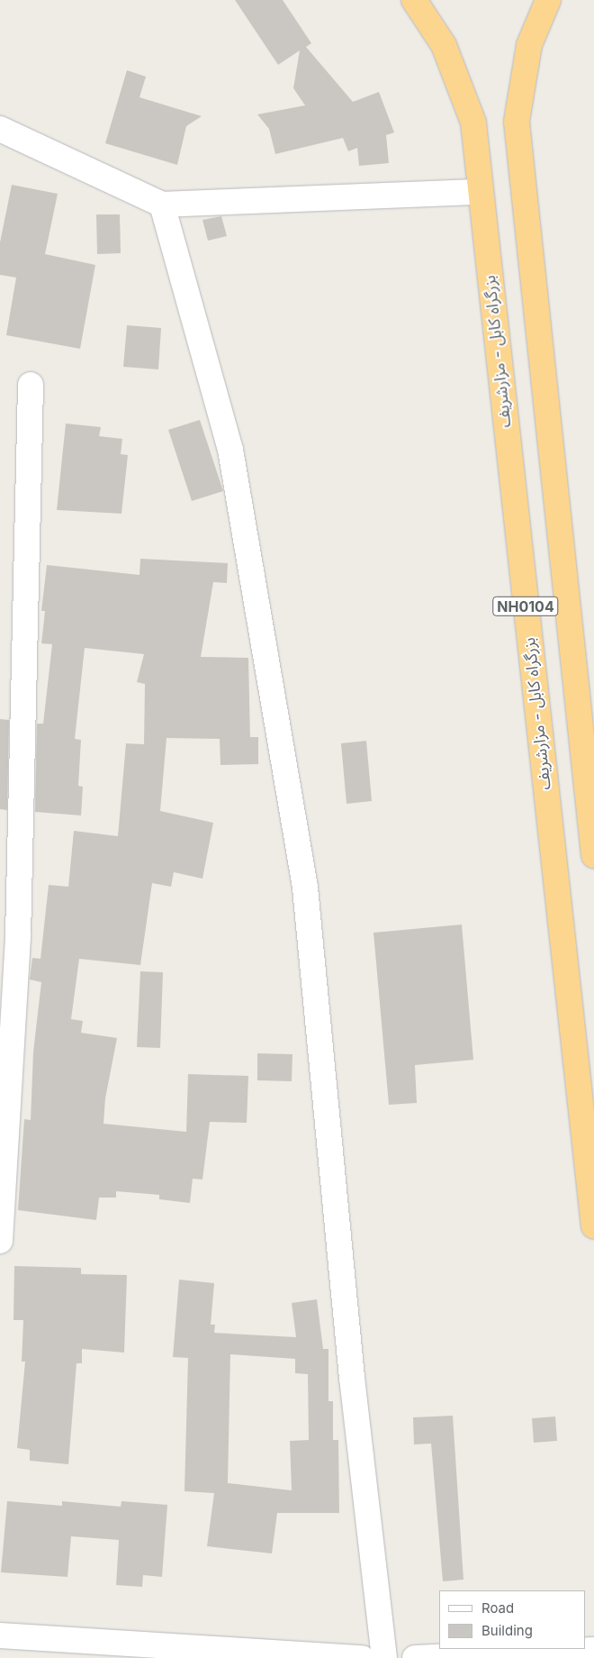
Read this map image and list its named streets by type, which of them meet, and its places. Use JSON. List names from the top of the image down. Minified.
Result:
{"streets":{"highway":["بزرگراه کابل - مزارشریف","NH0104"]},"legend":["Road","Building"]}
